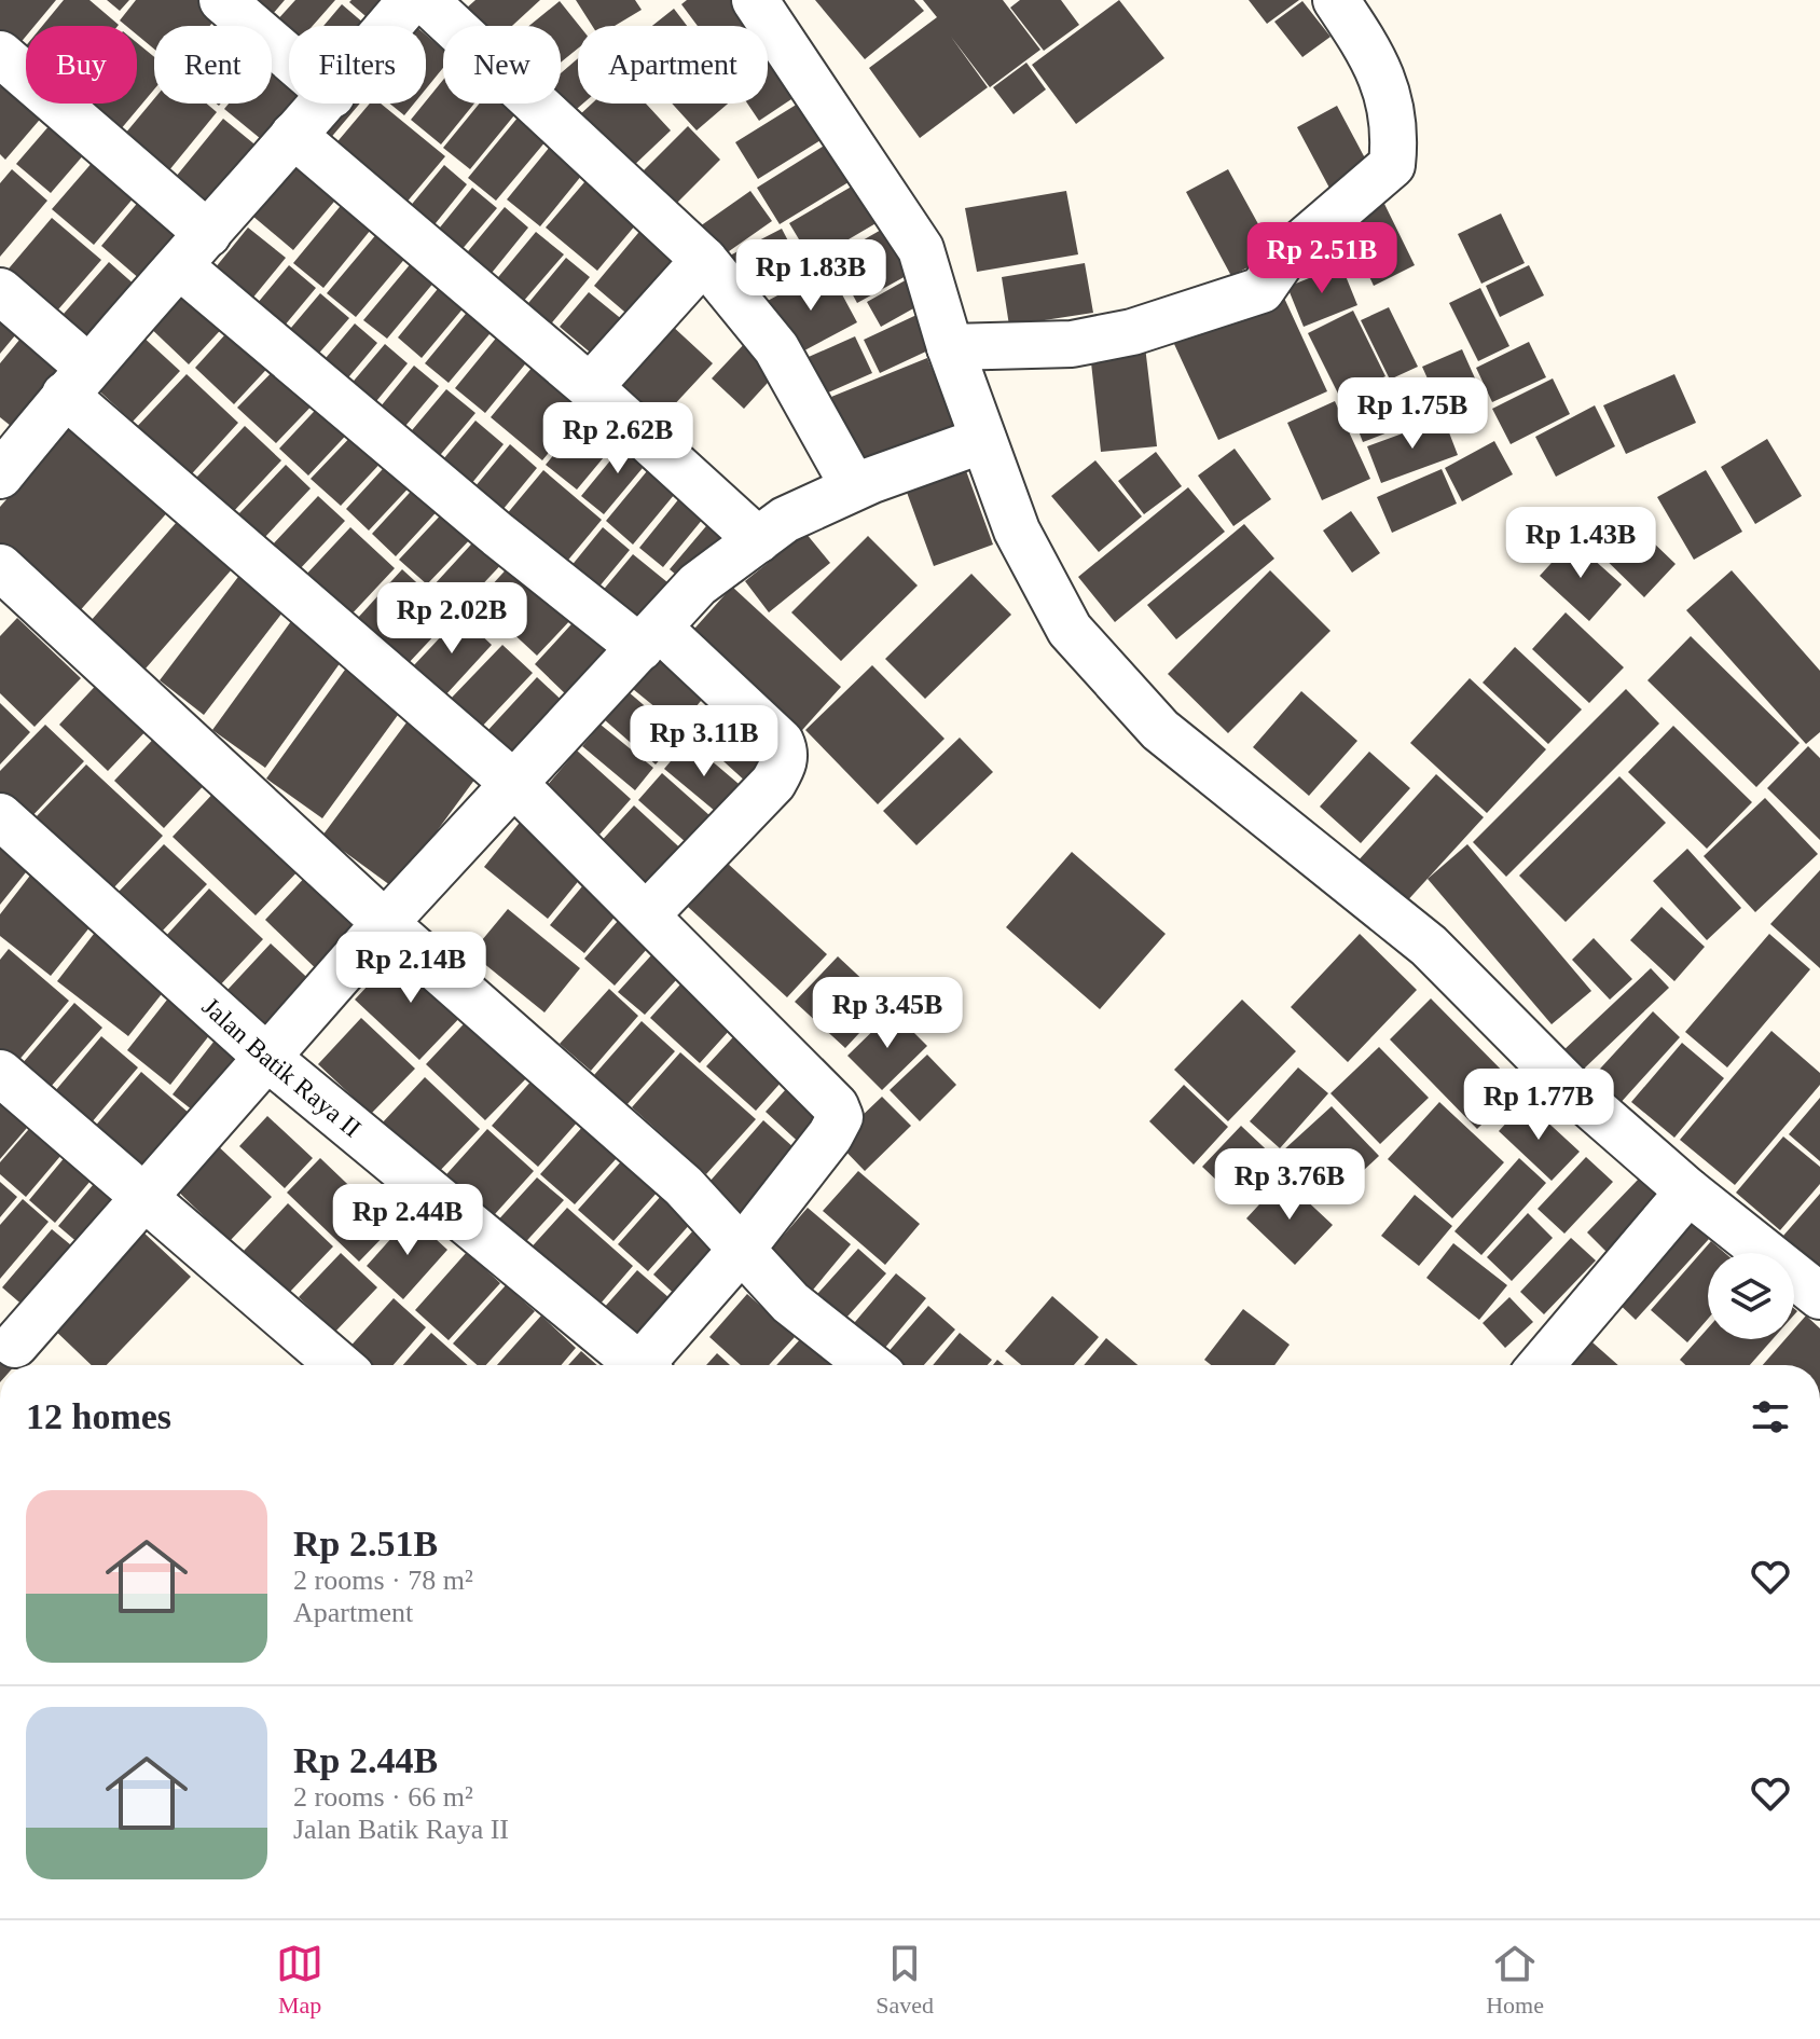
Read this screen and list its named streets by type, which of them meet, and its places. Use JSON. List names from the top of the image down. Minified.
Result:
{"streets":{"street":["Jalan Batik Raya II"]},"page":{"chip":["Buy","Rent","Filters","New","Apartment"],"price":["Rp 2.51B","Rp 1.83B","Rp 1.75B","Rp 2.62B","Rp 1.43B","Rp 2.02B","Rp 3.11B","Rp 2.14B","Rp 3.45B","Rp 1.77B","Rp 3.76B","Rp 2.44B"],"heading":"12 homes","list":[{"name":"Rp 2.51B","note":"2 rooms · 78 m² · Apartment"},{"name":"Rp 2.44B","note":"2 rooms · 66 m² · Jalan Batik Raya II"}],"tabs":["Map","Saved","Home"]}}
